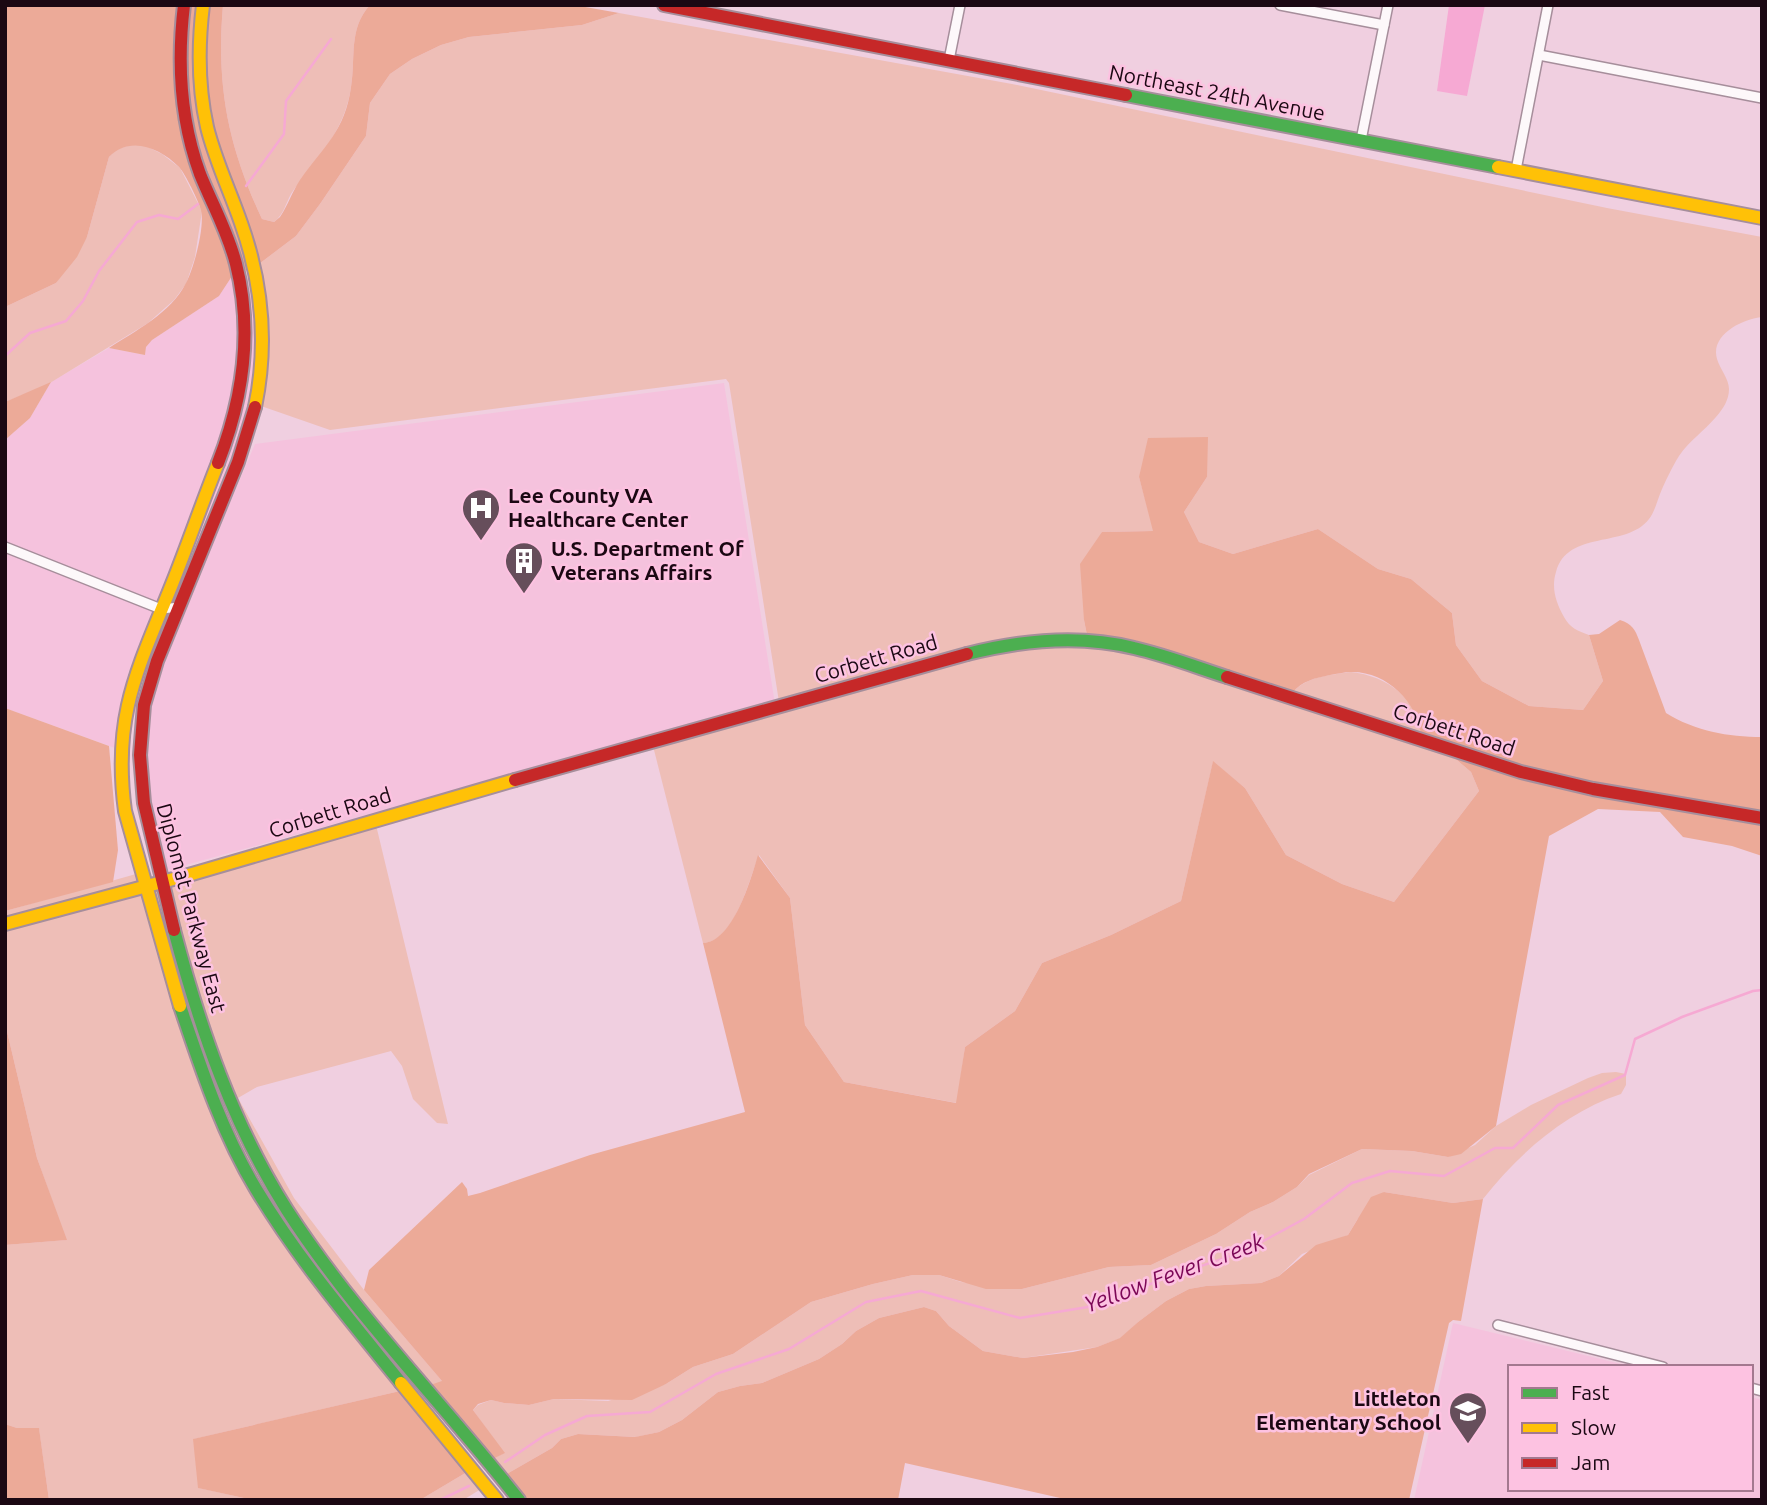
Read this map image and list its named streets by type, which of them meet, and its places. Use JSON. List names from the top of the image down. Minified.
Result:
{"streets":{"main road":["Northeast 24th Avenue","Corbett Road","Diplomat Parkway East"]},"crossings":[["Corbett Road","Diplomat Parkway East"]],"water":["Yellow Fever Creek"],"places":{"hospital":["Lee County VA Healthcare Center"],"building":["U.S. Department Of Veterans Affairs"],"school or university":["Littleton Elementary School"]},"legend":["Fast","Slow","Jam"]}
